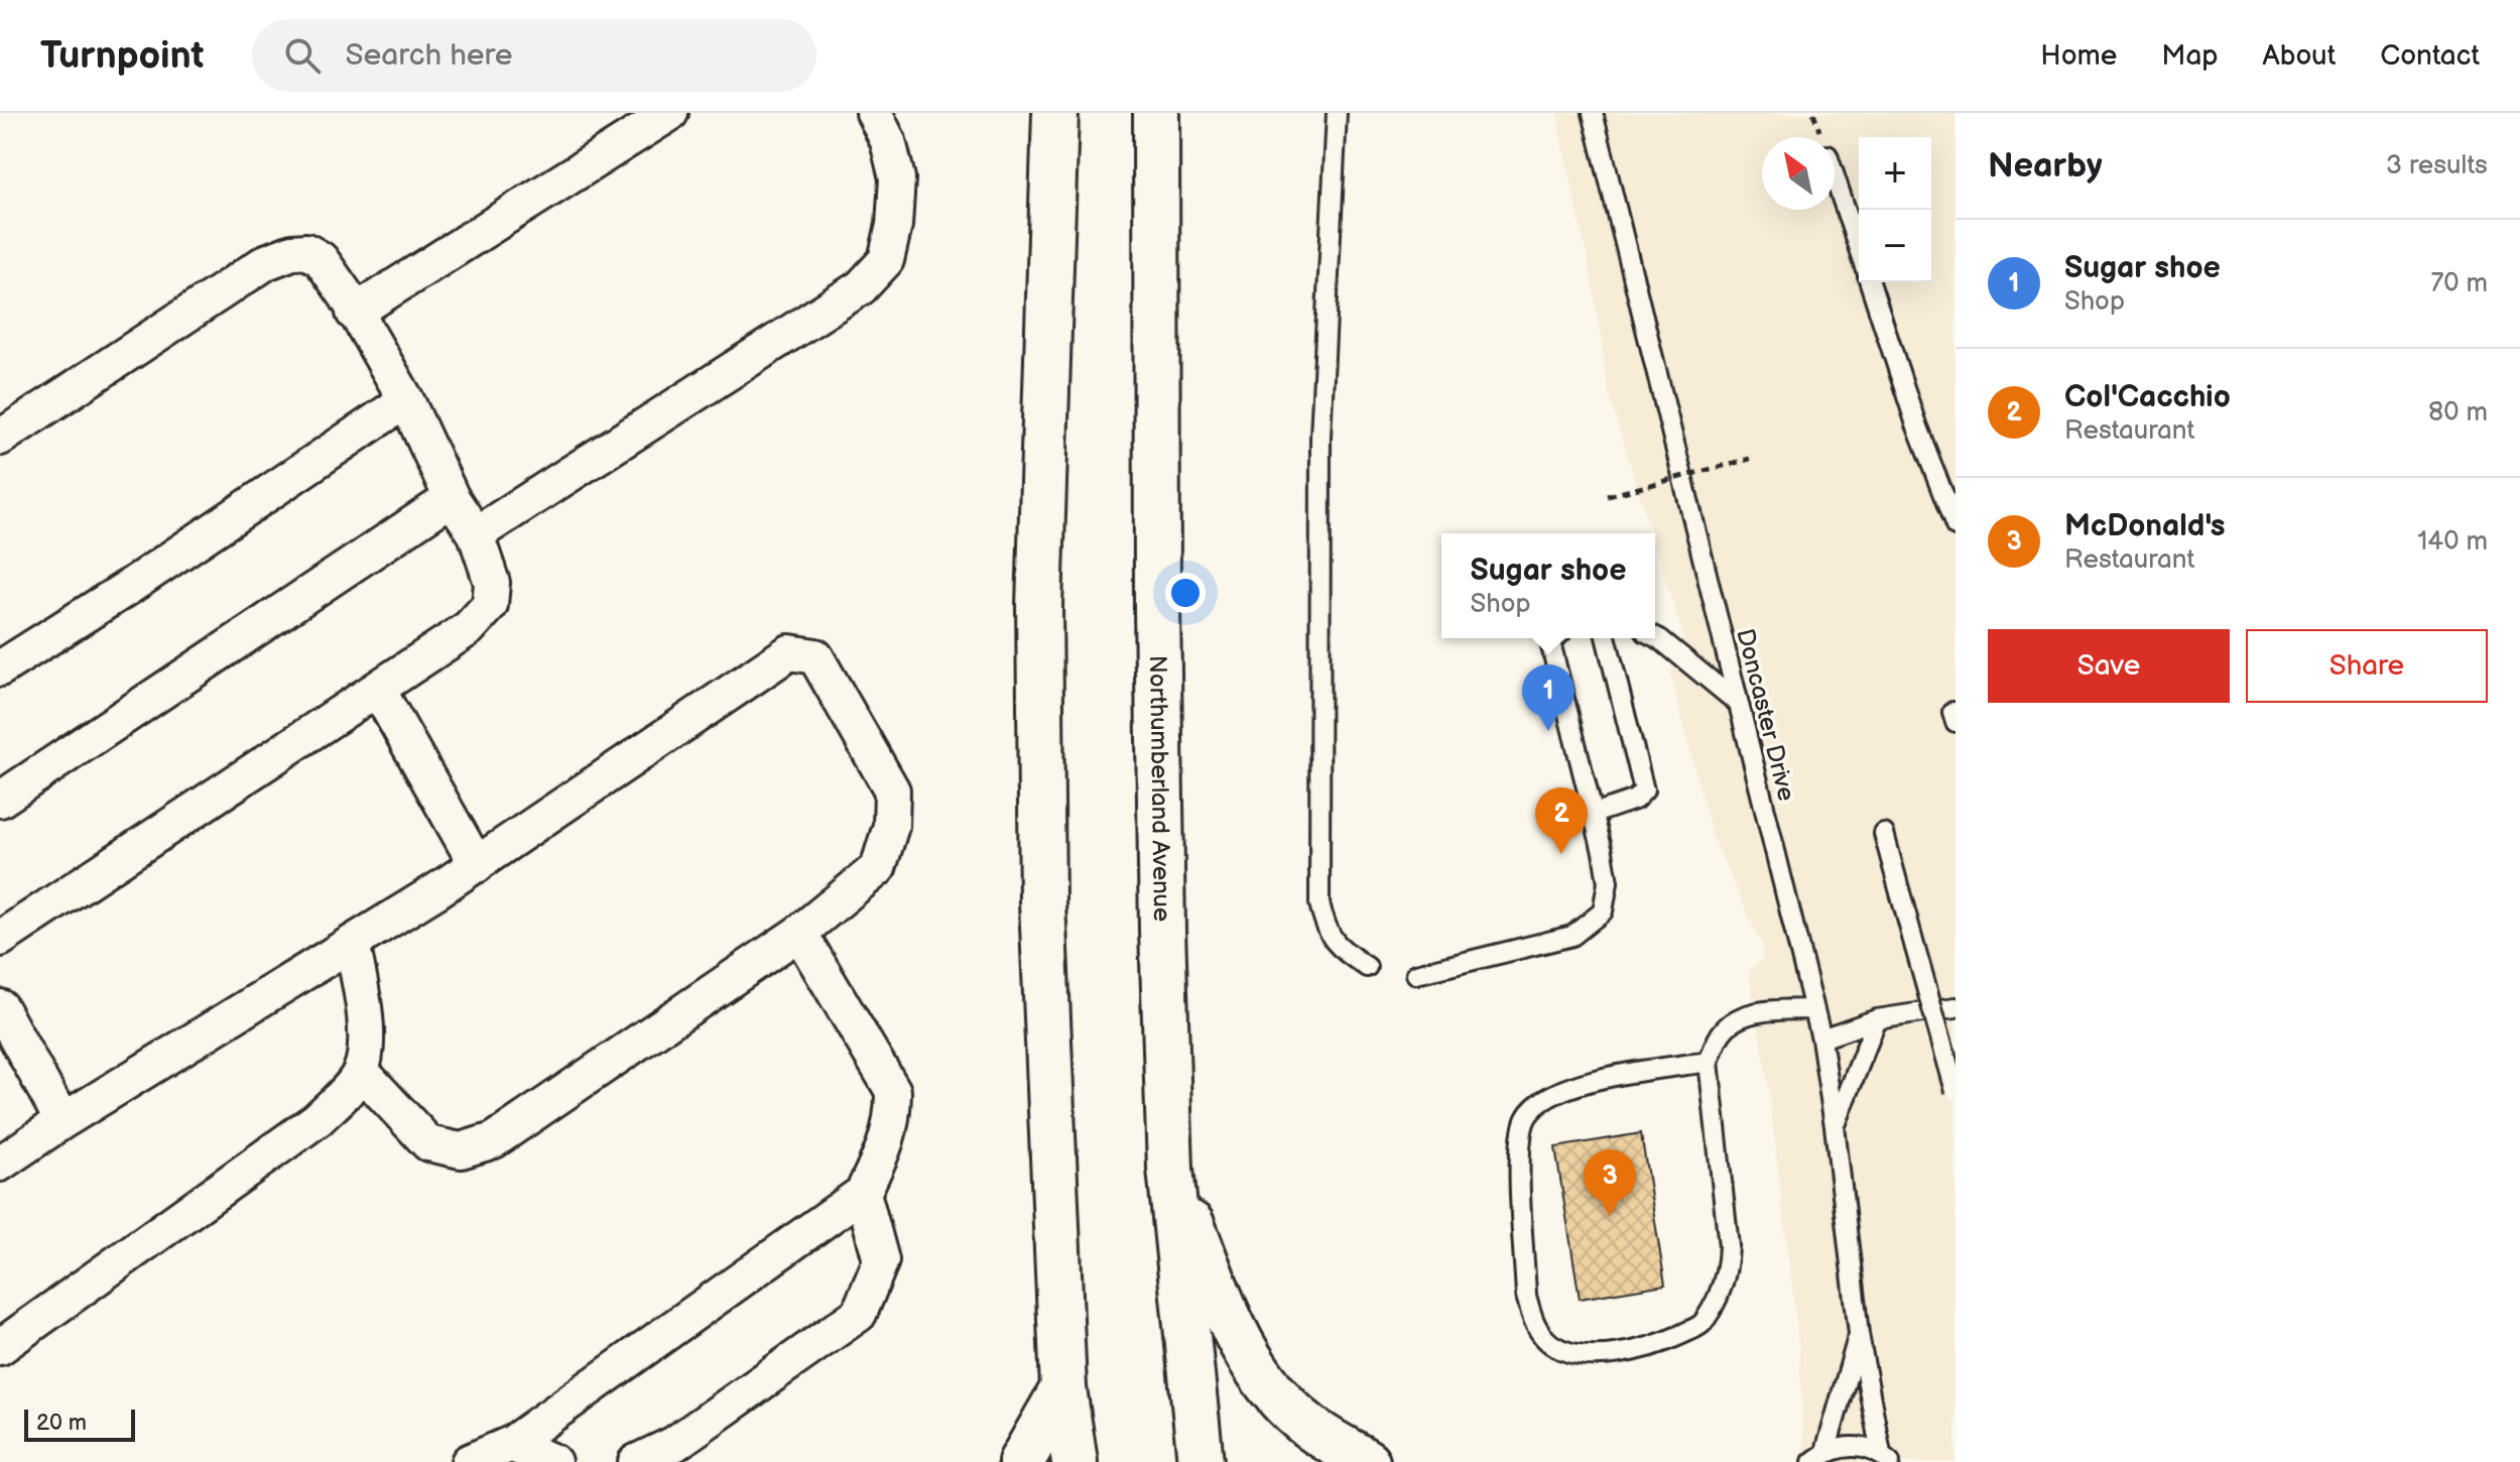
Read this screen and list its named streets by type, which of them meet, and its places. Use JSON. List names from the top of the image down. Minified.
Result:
{"streets":{"main road":["Northumberland Avenue"],"lane":["Doncaster Drive"]},"scale_bar":"20 m","north":"top left","page":{"header":"Turnpoint","search":"Search here","nav":["Home","Map","About","Contact"],"heading":["Nearby","3 results"],"map_buttons":["+","−"],"list":[{"mark":"1","name":"Sugar shoe","note":"Shop","value":"70 m"},{"mark":"2","name":"Col'Cacchio","note":"Restaurant","value":"80 m"},{"mark":"3","name":"McDonald's","note":"Restaurant","value":"140 m"}],"popup":["Sugar shoe","Shop"],"buttons":["Save","Share"],"pins":["1","2","3"],"scale":"20 m"}}
